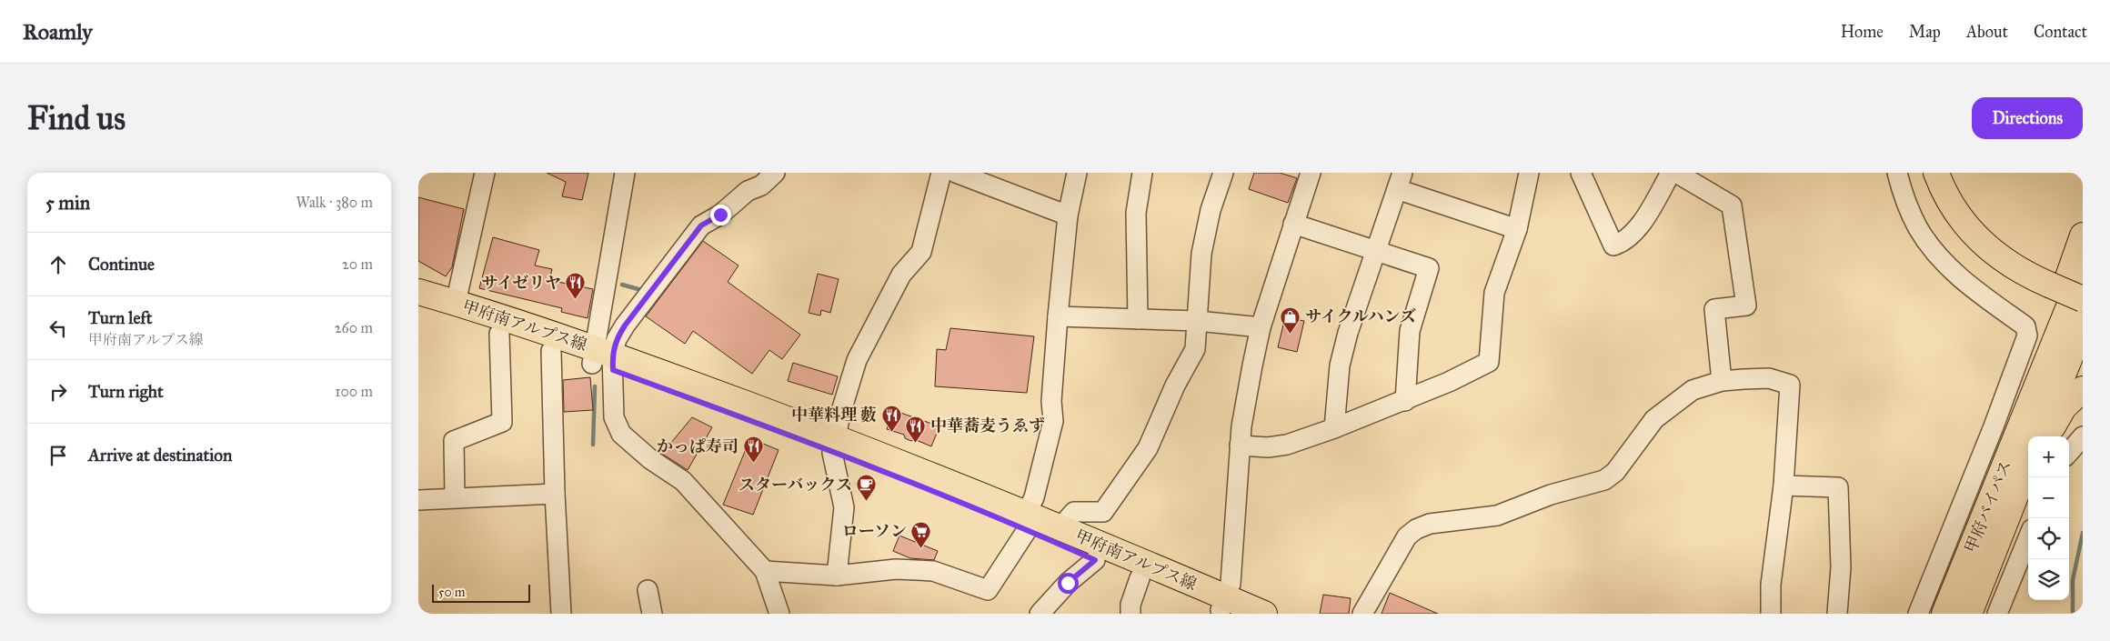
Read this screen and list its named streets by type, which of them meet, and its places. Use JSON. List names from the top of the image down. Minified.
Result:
{"streets":{"main road":["甲府南アルプス線","甲府バイパス"]},"places":{"restaurant":["サイゼリヤ","中華料理 藪","中華蕎麦うゑず","かっぱ寿司"],"shop":["サイクルハンズ"],"cafe":["スターバックス"],"supermarket":["ローソン"]},"scale_bar":"50 m","page":{"header":"Roamly","nav":["Home","Map","About","Contact"],"buttons":"Directions","title":"Find us","heading":["5 min","Walk · 380 m"],"list":[["Continue","20 m"],["Turn left","甲府南アルプス線","260 m"],["Turn right","100 m"],"Arrive at destination"],"map_buttons":["+","−"],"scale":"50 m"}}
